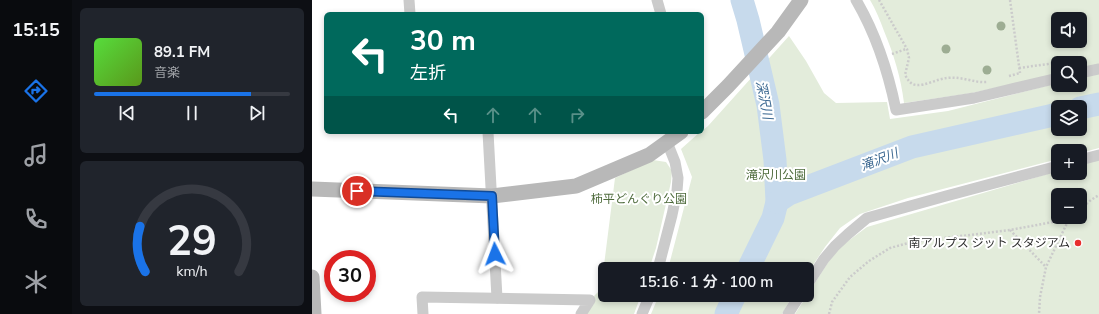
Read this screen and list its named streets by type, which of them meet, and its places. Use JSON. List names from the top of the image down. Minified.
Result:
{"water":["深沢川","滝沢川"],"parks":["滝沢川公園","柿平どんぐり公園"],"places":["南アルプス ジット スタジアム"],"page":{"tabs":"15:15","map_buttons":["+","−"],"turn":["30 m","左折"],"song":["89.1 FM","音楽"],"limit":"30","trip":"15:16 · 1 分 · 100 m","gauge":["29","km/h"]}}
